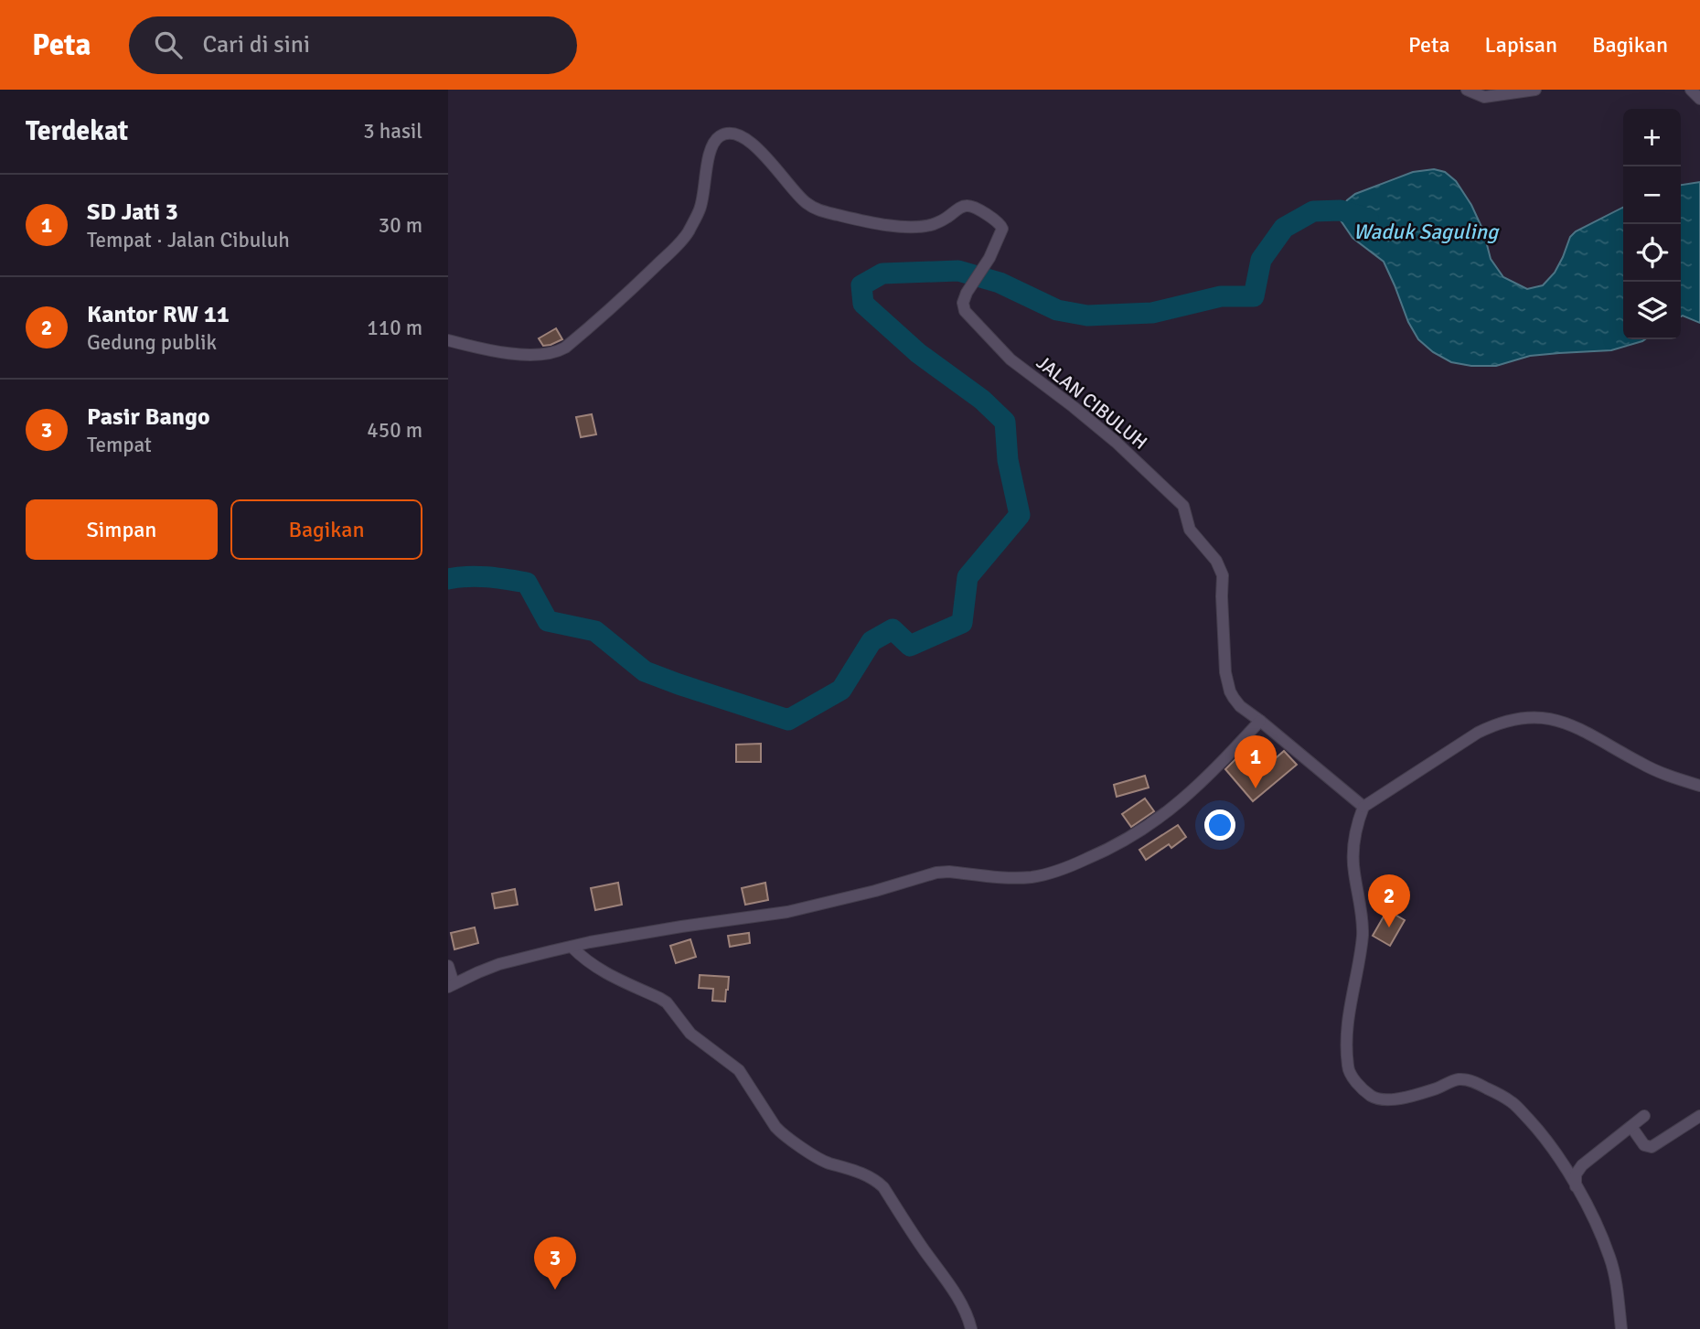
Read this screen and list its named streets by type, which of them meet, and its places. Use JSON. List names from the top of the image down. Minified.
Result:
{"streets":{"street":["JALAN CIBULUH"]},"water":["Waduk Saguling"],"page":{"header":"Peta","search":"Cari di sini","nav":["Peta","Lapisan","Bagikan"],"heading":["Terdekat","3 hasil"],"map_buttons":["+","−"],"list":[{"mark":"1","name":"SD Jati 3","note":"Tempat · Jalan Cibuluh","value":"30 m"},{"mark":"2","name":"Kantor RW 11","note":"Gedung publik","value":"110 m"},{"mark":"3","name":"Pasir Bango","note":"Tempat","value":"450 m"}],"buttons":["Simpan","Bagikan"],"pins":["1","2","3"]}}
